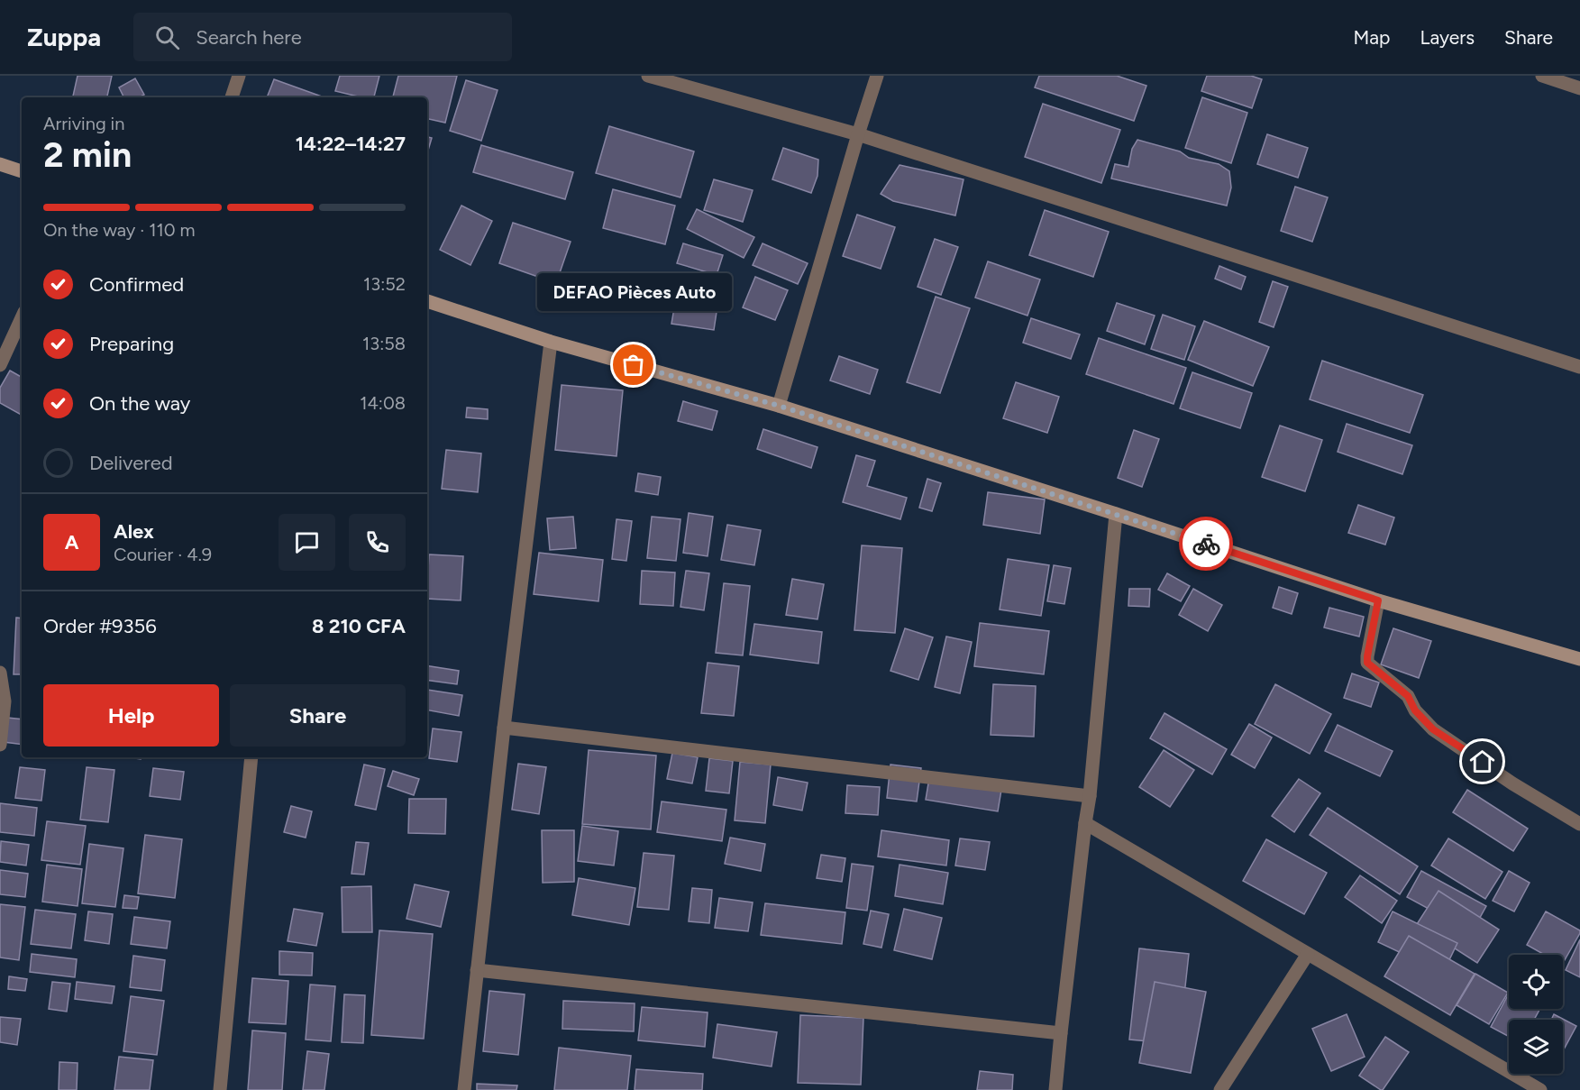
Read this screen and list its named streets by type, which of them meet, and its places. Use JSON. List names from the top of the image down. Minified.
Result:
{"places":["DEFAO Pièces Auto"],"page":{"header":"Zuppa","search":"Search here","nav":["Map","Layers","Share"],"heading":["2 min","Arriving in","14:22–14:27"],"panel":["Alex","Courier · 4.9","Order #9356","8 210 CFA"],"bar":"On the way · 110 m","list":[["Confirmed","13:52"],["Preparing","13:58"],["On the way","14:08"],"Delivered"],"bubble":"DEFAO Pièces Auto","round":"A","buttons":["Help","Share"]}}
